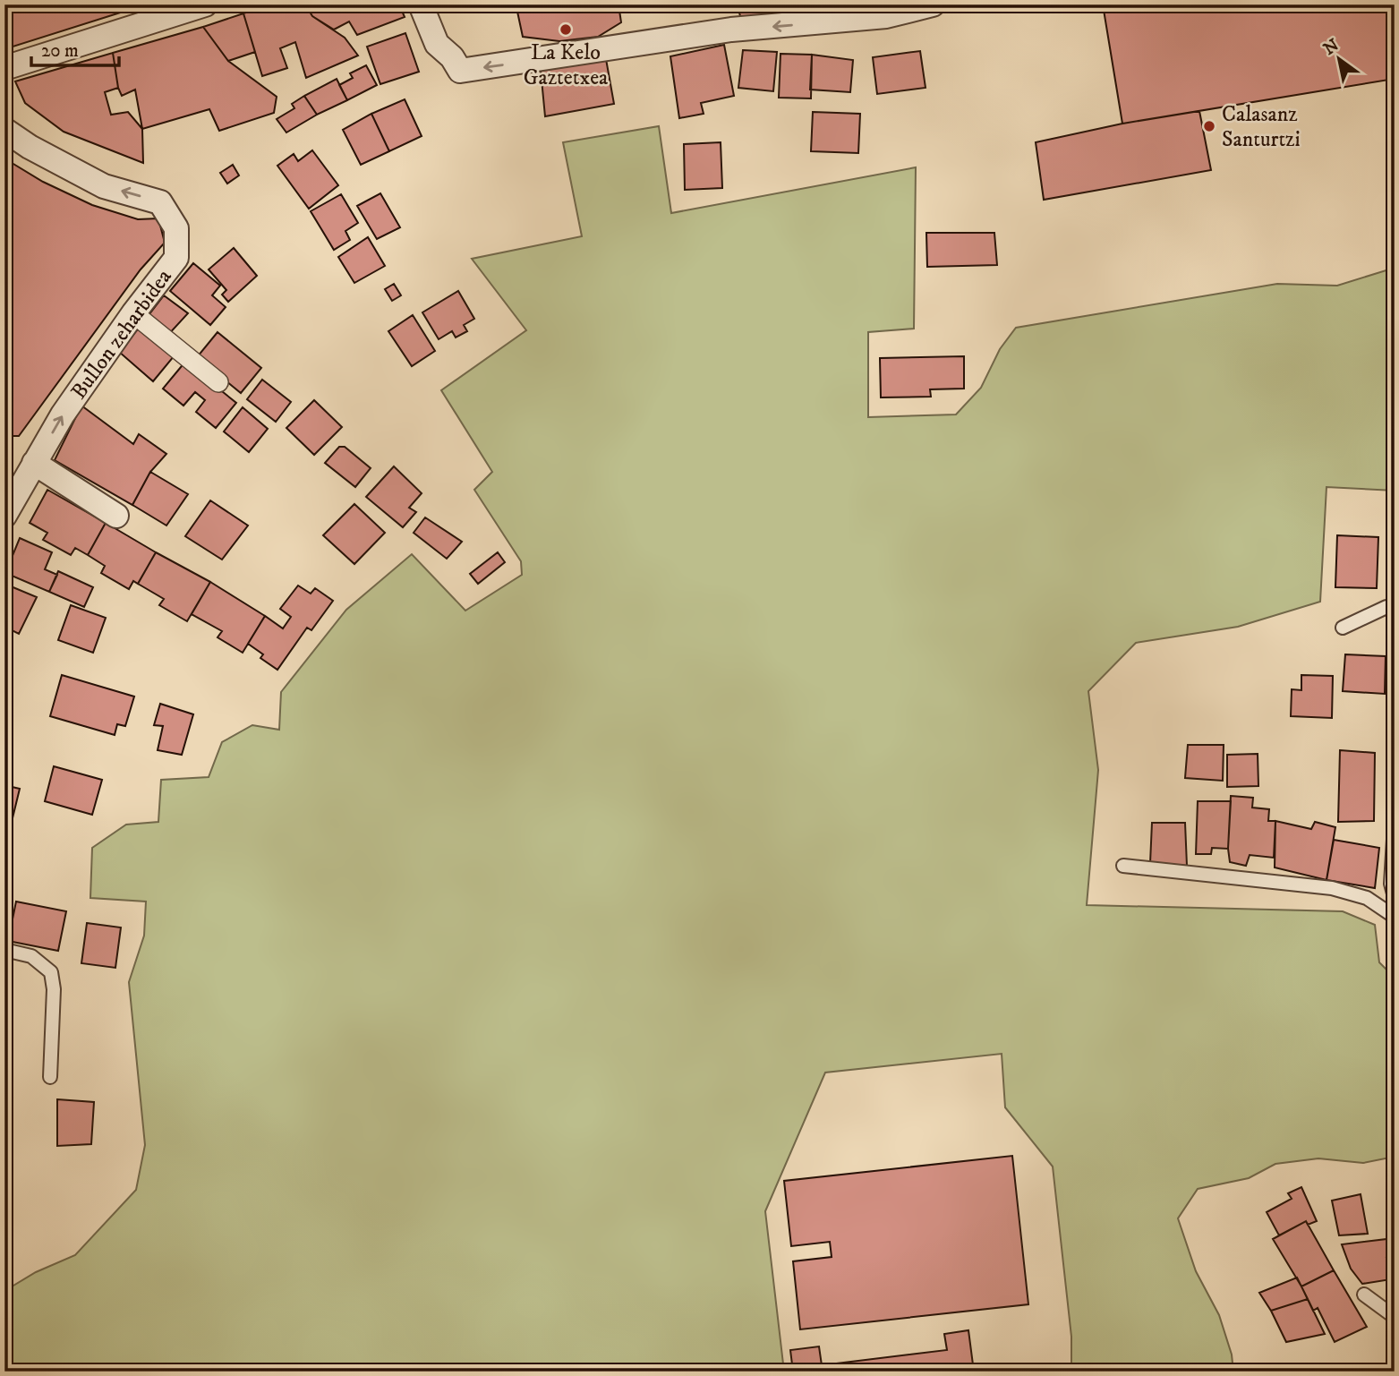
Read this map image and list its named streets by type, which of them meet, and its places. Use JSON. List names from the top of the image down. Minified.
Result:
{"streets":{"street":["Bullon zeharbidea"]},"places":["La Kelo Gaztetxea","Calasanz Santurtzi"],"scale_bar":"20 m","north":"top left"}
